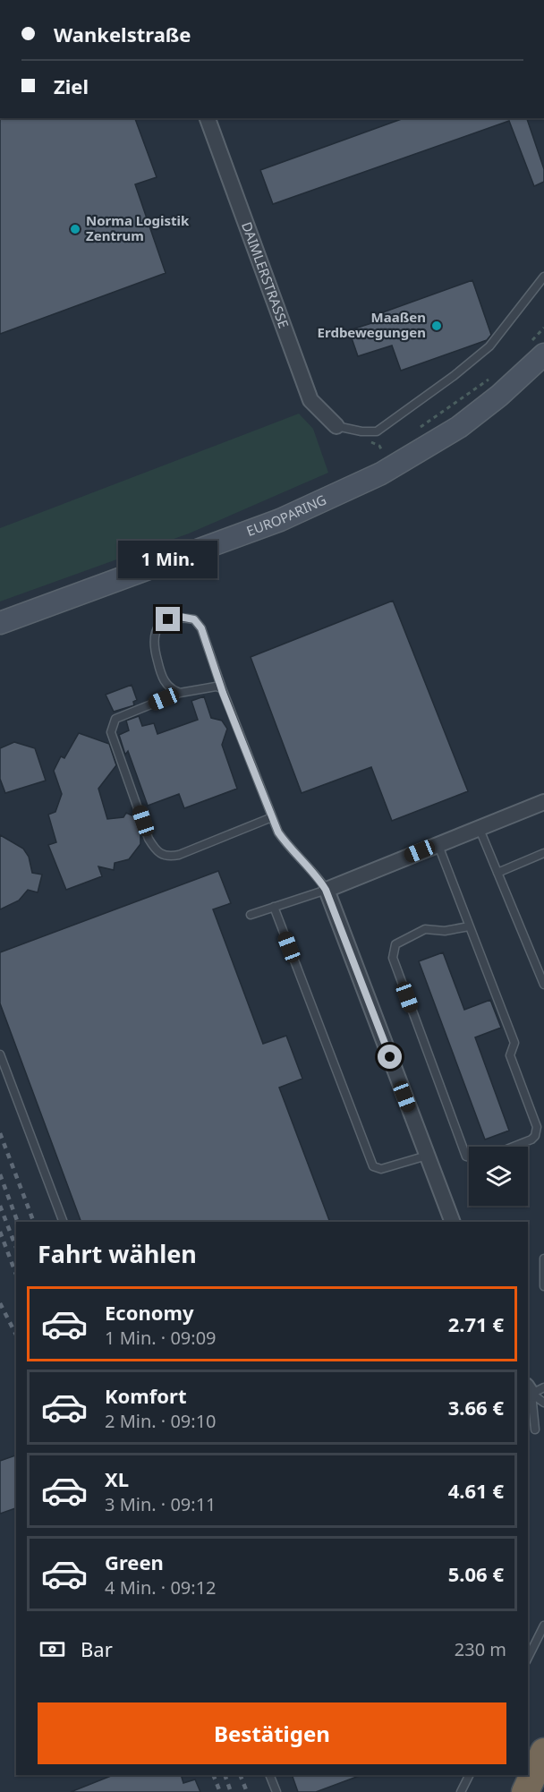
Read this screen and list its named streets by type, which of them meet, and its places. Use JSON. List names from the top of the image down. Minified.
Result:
{"streets":{"street":["DAIMLERSTRASSE","EUROPARING"]},"places":["Norma Logistik Zentrum","Maaßen Erdbewegungen"],"page":{"banner":["Wankelstraße","Ziel"],"bubble":"1 Min.","heading":"Fahrt wählen","list":[{"name":"Economy","note":"1 Min. · 09:09","value":"2.71 €"},{"name":"Komfort","note":"2 Min. · 09:10","value":"3.66 €"},{"name":"XL","note":"3 Min. · 09:11","value":"4.61 €"},{"name":"Green","note":"4 Min. · 09:12","value":"5.06 €"}],"pay":["Bar","230 m"],"buttons":"Bestätigen"}}
